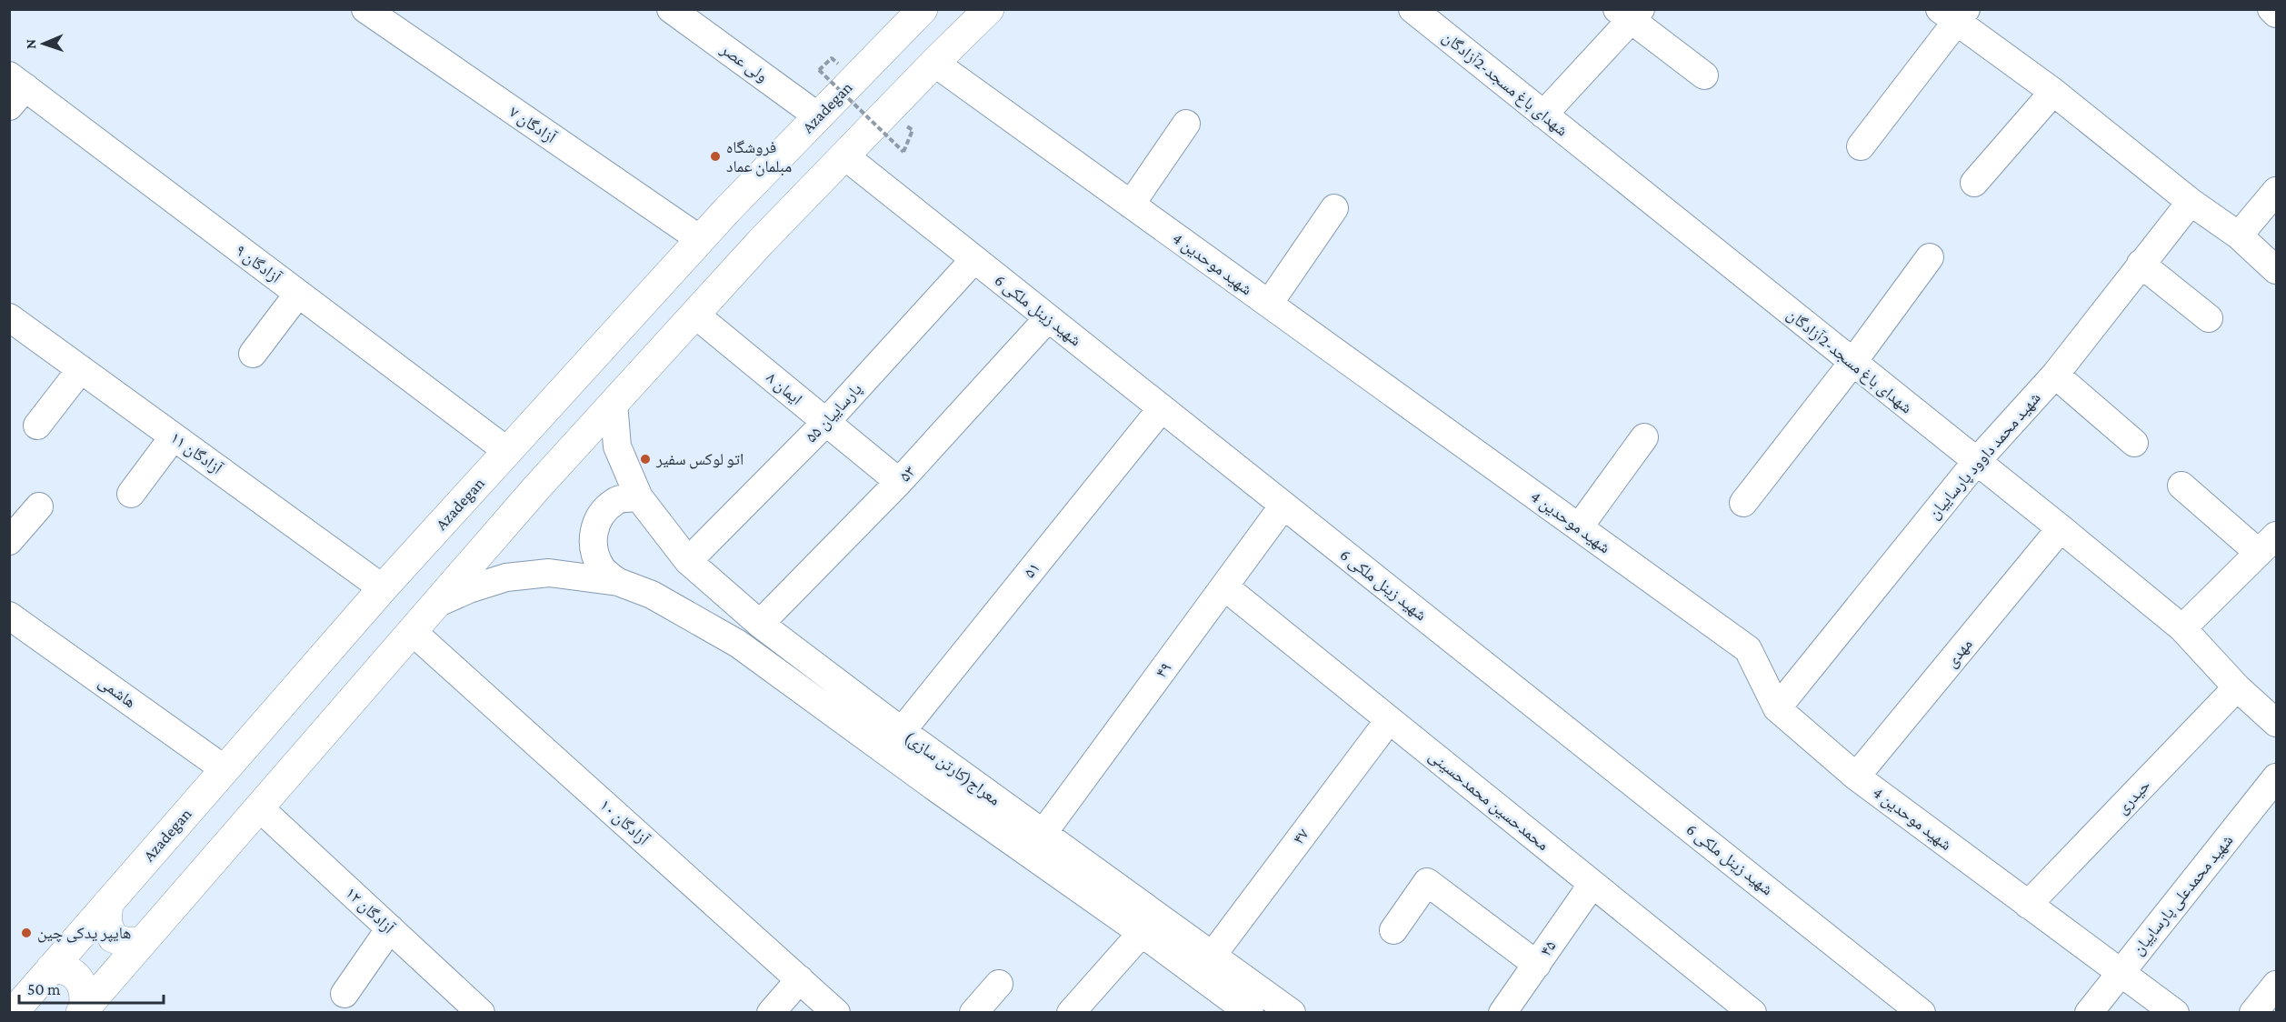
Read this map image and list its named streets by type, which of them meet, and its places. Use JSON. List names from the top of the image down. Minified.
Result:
{"streets":{"main road":["Azadegan"],"street":["ولی عصر","شهدای‌ باغ مسجد-2آزادگان","۷ آزادگان","۹ آزادگان","4 شهید موحدین","6 شهید زینل ملکی","۸ ایمان","پارساییان ۵۵","۱۱ آزادگان","شهید محمد داوود پارساییان","۵۳","۵۱","مهدی","۴۹","هاشمی","معراج(کارتن سازی)","حیدری","محمدحسین محمدحسینی","۱۰ آزادگان","۴۷","شهید محمدعلی پارساییان","۱۲ آزادگان","۴۵"]},"crossings":[["ولی عصر","Azadegan"],["شهدای‌ باغ مسجد-2آزادگان","شهید محمد داوود پارساییان"],["شهدای‌ باغ مسجد-2آزادگان","مهدی"],["شهدای‌ باغ مسجد-2آزادگان","حیدری"],["Azadegan","۷ آزادگان"],["Azadegan","۹ آزادگان"],["Azadegan","۱۱ آزادگان"],["Azadegan","هاشمی"],["4 شهید موحدین","شهید محمد داوود پارساییان"],["4 شهید موحدین","مهدی"],["4 شهید موحدین","حیدری"],["4 شهید موحدین","شهید محمدعلی پارساییان"],["6 شهید زینل ملکی","پارساییان ۵۵"],["6 شهید زینل ملکی","۵۳"],["6 شهید زینل ملکی","۵۱"],["6 شهید زینل ملکی","۴۹"],["۸ ایمان","پارساییان ۵۵"],["۸ ایمان","۵۳"],["پارساییان ۵۵","معراج(کارتن سازی)"],["۵۳","معراج(کارتن سازی)"],["۵۱","معراج(کارتن سازی)"],["۴۹","معراج(کارتن سازی)"],["۴۹","محمدحسین محمدحسینی"],["معراج(کارتن سازی)","۴۷"],["محمدحسین محمدحسینی","۴۷"],["محمدحسین محمدحسینی","۴۵"]],"places":["فروشگاه مبلمان عماد","اتو لوکس سفیر","هایپر یدکی چین"],"scale_bar":"50 m","north":"left"}
